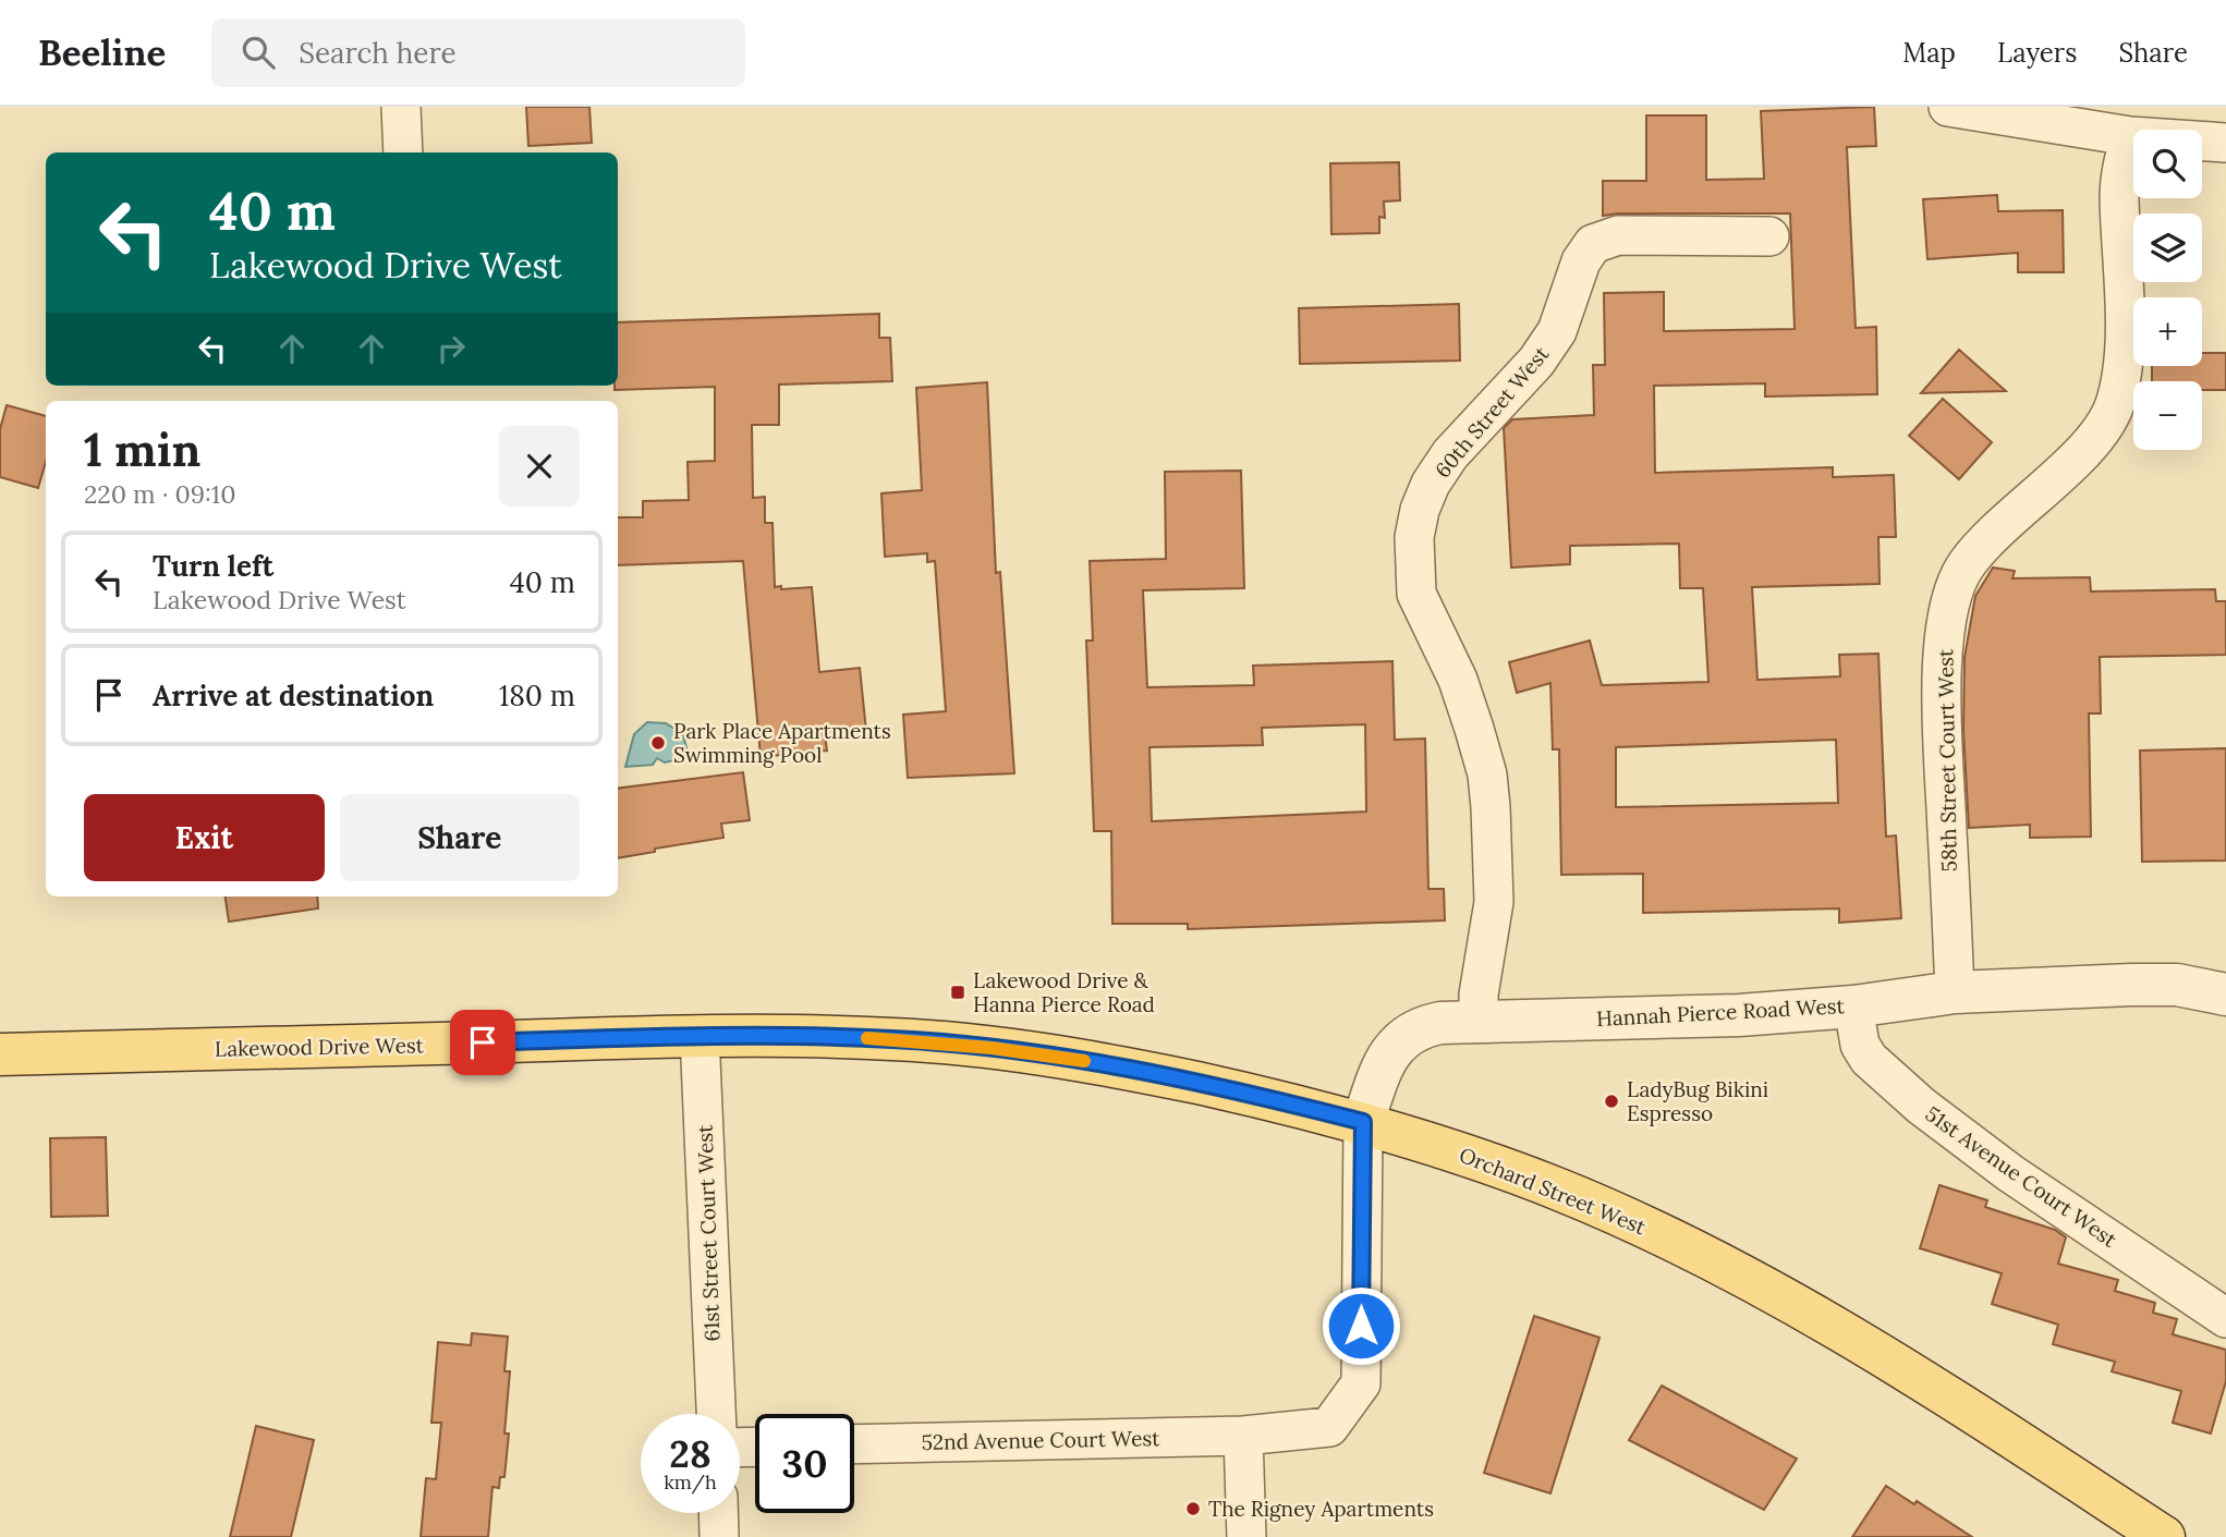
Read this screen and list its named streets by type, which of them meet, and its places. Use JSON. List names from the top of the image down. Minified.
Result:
{"streets":{"main road":["Lakewood Drive West","Orchard Street West"],"street":["60th Street West","58th Street Court West","Hannah Pierce Road West","51st Avenue Court West","61st Street Court West","52nd Avenue Court West"]},"crossings":[["60th Street West","Hannah Pierce Road West"],["58th Street Court West","Hannah Pierce Road West"],["Hannah Pierce Road West","Lakewood Drive West"],["Hannah Pierce Road West","51st Avenue Court West"],["Hannah Pierce Road West","Orchard Street West"],["Lakewood Drive West","Orchard Street West"],["Lakewood Drive West","61st Street Court West"]],"places":{"other":["Park Place Apartments Swimming Pool","LadyBug Bikini Espresso","The Rigney Apartments"],"transit":["Lakewood Drive & Hanna Pierce Road"]},"page":{"header":"Beeline","search":"Search here","nav":["Map","Layers","Share"],"map_buttons":["+","−"],"turn":["40 m","Lakewood Drive West"],"heading":["1 min","220 m · 09:10"],"list":[{"name":"Turn left","note":"Lakewood Drive West","value":"40 m"},{"name":"Arrive at destination","value":"180 m"}],"buttons":["Exit","Share"],"speed":"28 km/h","limit":"30"}}
